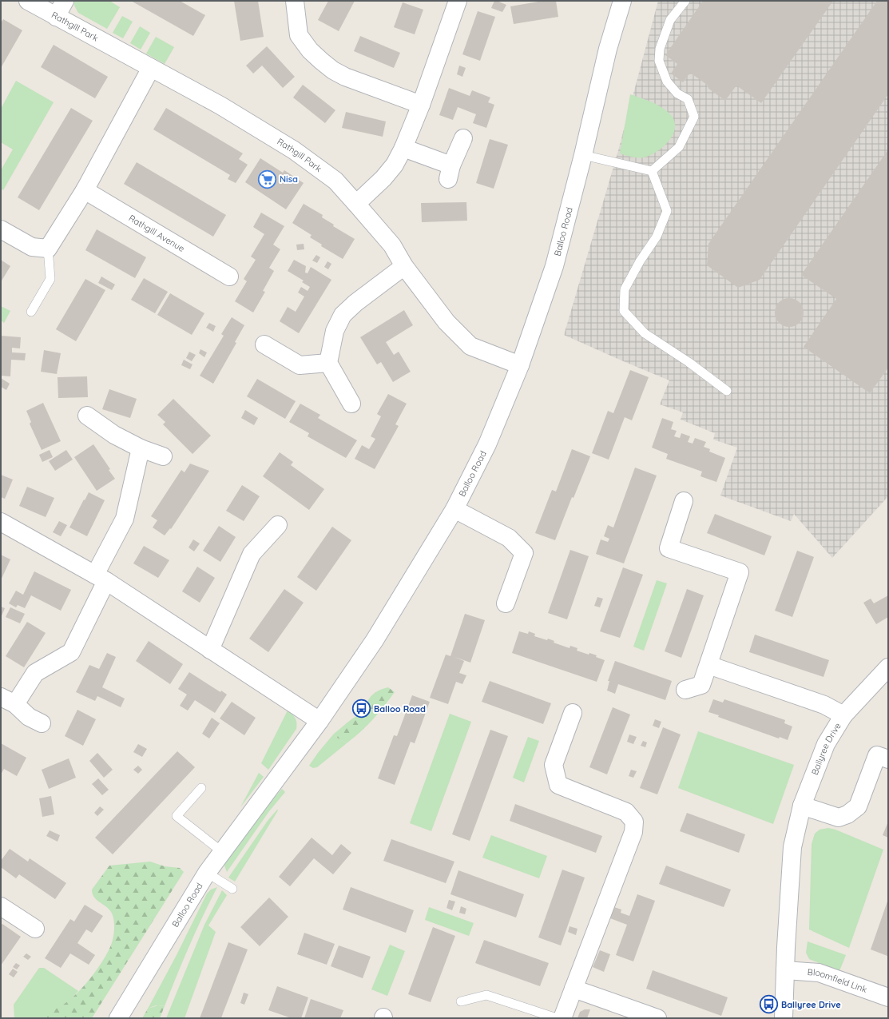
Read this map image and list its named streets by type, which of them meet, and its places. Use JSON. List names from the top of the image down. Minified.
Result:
{"streets":{"street":["Rathgill Park","Balloo Road","Rathgill Avenue","Ballyree Drive","Bloomfield Link"]},"crossings":[["Rathgill Park","Balloo Road"],["Ballyree Drive","Bloomfield Link"]],"places":{"supermarket":["Nisa"],"bus stop":["Balloo Road","Ballyree Drive"]}}
